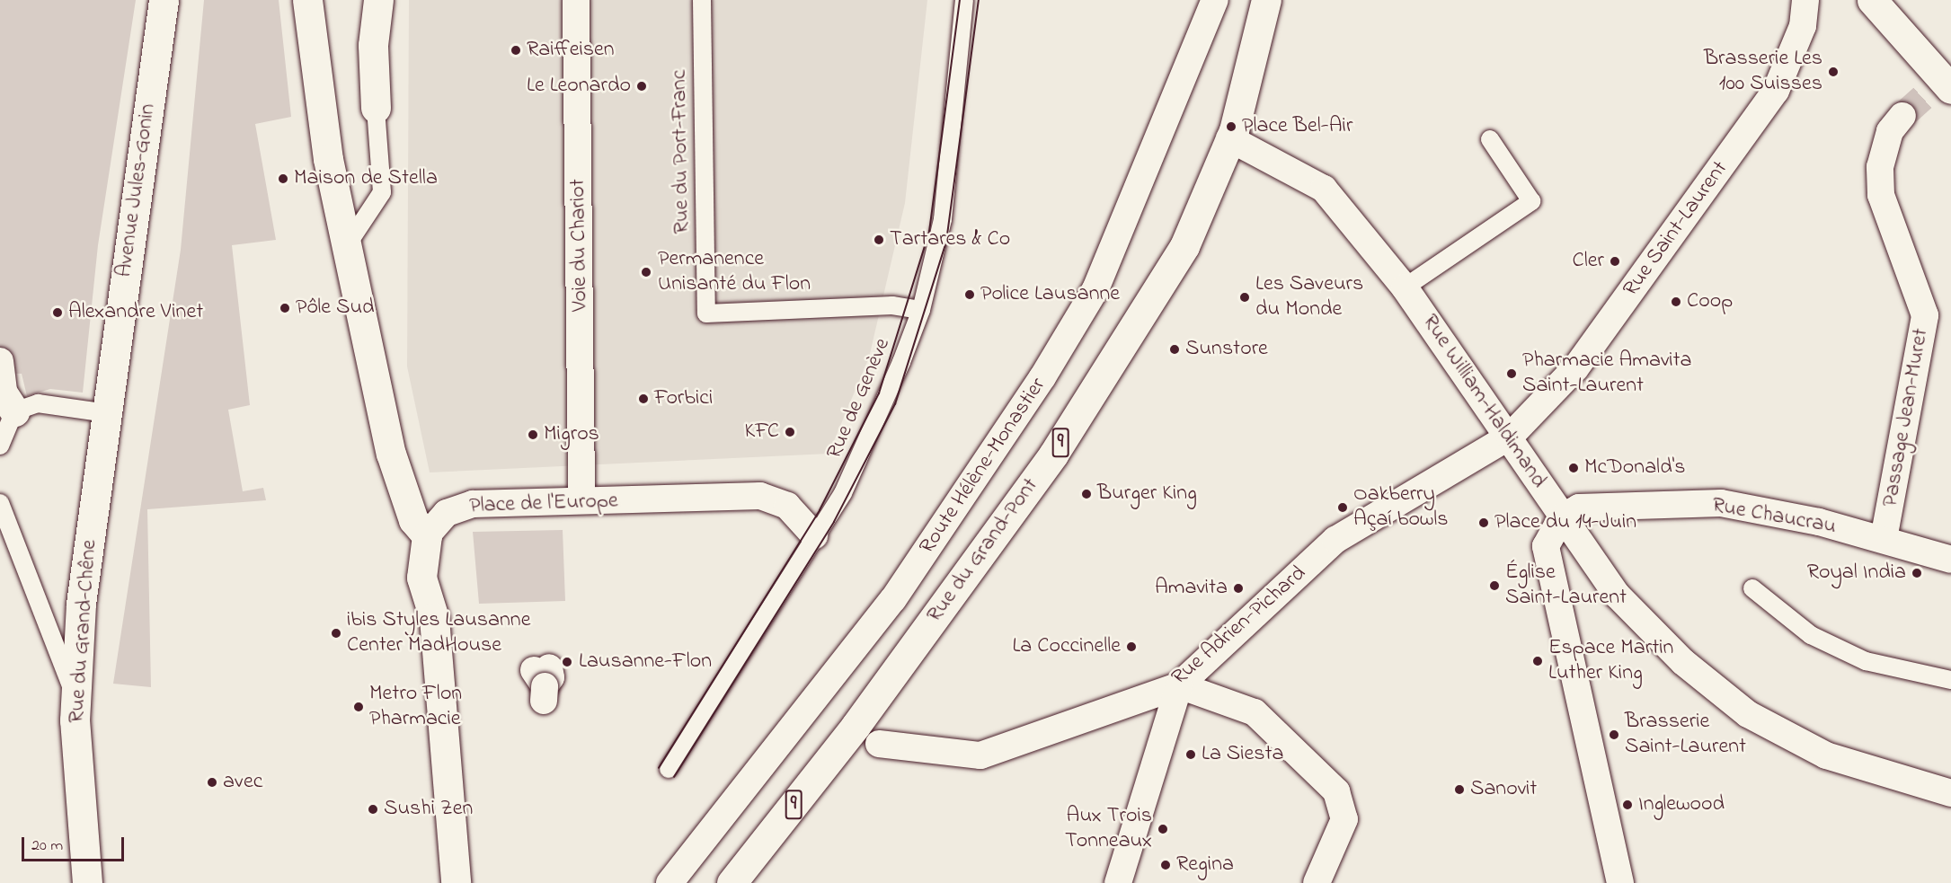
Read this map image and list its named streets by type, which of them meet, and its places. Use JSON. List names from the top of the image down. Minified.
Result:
{"streets":{"main road":["Avenue Jules-Gonin","9","Rue du Grand-Pont","Rue du Grand-Chêne"],"street":["Rue Saint-Laurent","Voie du Chariot","Rue William-Haldimand","Passage Jean-Muret","Route Hélène-Monastier","Place de l'Europe","Rue Chaucrau","Rue Adrien-Pichard"],"lane":["Rue du Port-Franc","Rue de Genève"]},"crossings":[["Rue du Port-Franc","Rue de Genève"],["Avenue Jules-Gonin","Rue du Grand-Chêne"],["Rue Saint-Laurent","Rue William-Haldimand"],["Rue Saint-Laurent","Rue Adrien-Pichard"],["Rue de Genève","Place de l'Europe"],["Rue William-Haldimand","9"],["Rue William-Haldimand","Rue Chaucrau"],["Rue William-Haldimand","Rue du Grand-Pont"],["Rue William-Haldimand","Rue Adrien-Pichard"],["Passage Jean-Muret","Rue Chaucrau"],["9","Rue du Grand-Pont"]],"places":["Raiffeisen","Brasserie Les 100 Suisses","Le Leonardo","Place Bel-Air","Maison de Stella","Tartares & Co","Cler","Permanence Unisanté du Flon","Police Lausanne","Les Saveurs du Monde","Coop","Pôle Sud","Alexandre Vinet","Sunstore","Pharmacie Amavita Saint-Laurent","Forbici","KFC","Migros","McDonald's","Burger King","Oakberry Açaí bowls","Place du 14-Juin","Royal India","Église Saint-Laurent","Amavita","ibis Styles Lausanne Center MadHouse","La Coccinelle","Espace Martin Luther King","Lausanne-Flon","Metro Flon Pharmacie","Brasserie Saint-Laurent","La Siesta","avec","Sanovit","Inglewood","Sushi Zen","Aux Trois Tonneaux","Regina"],"scale_bar":"20 m"}
